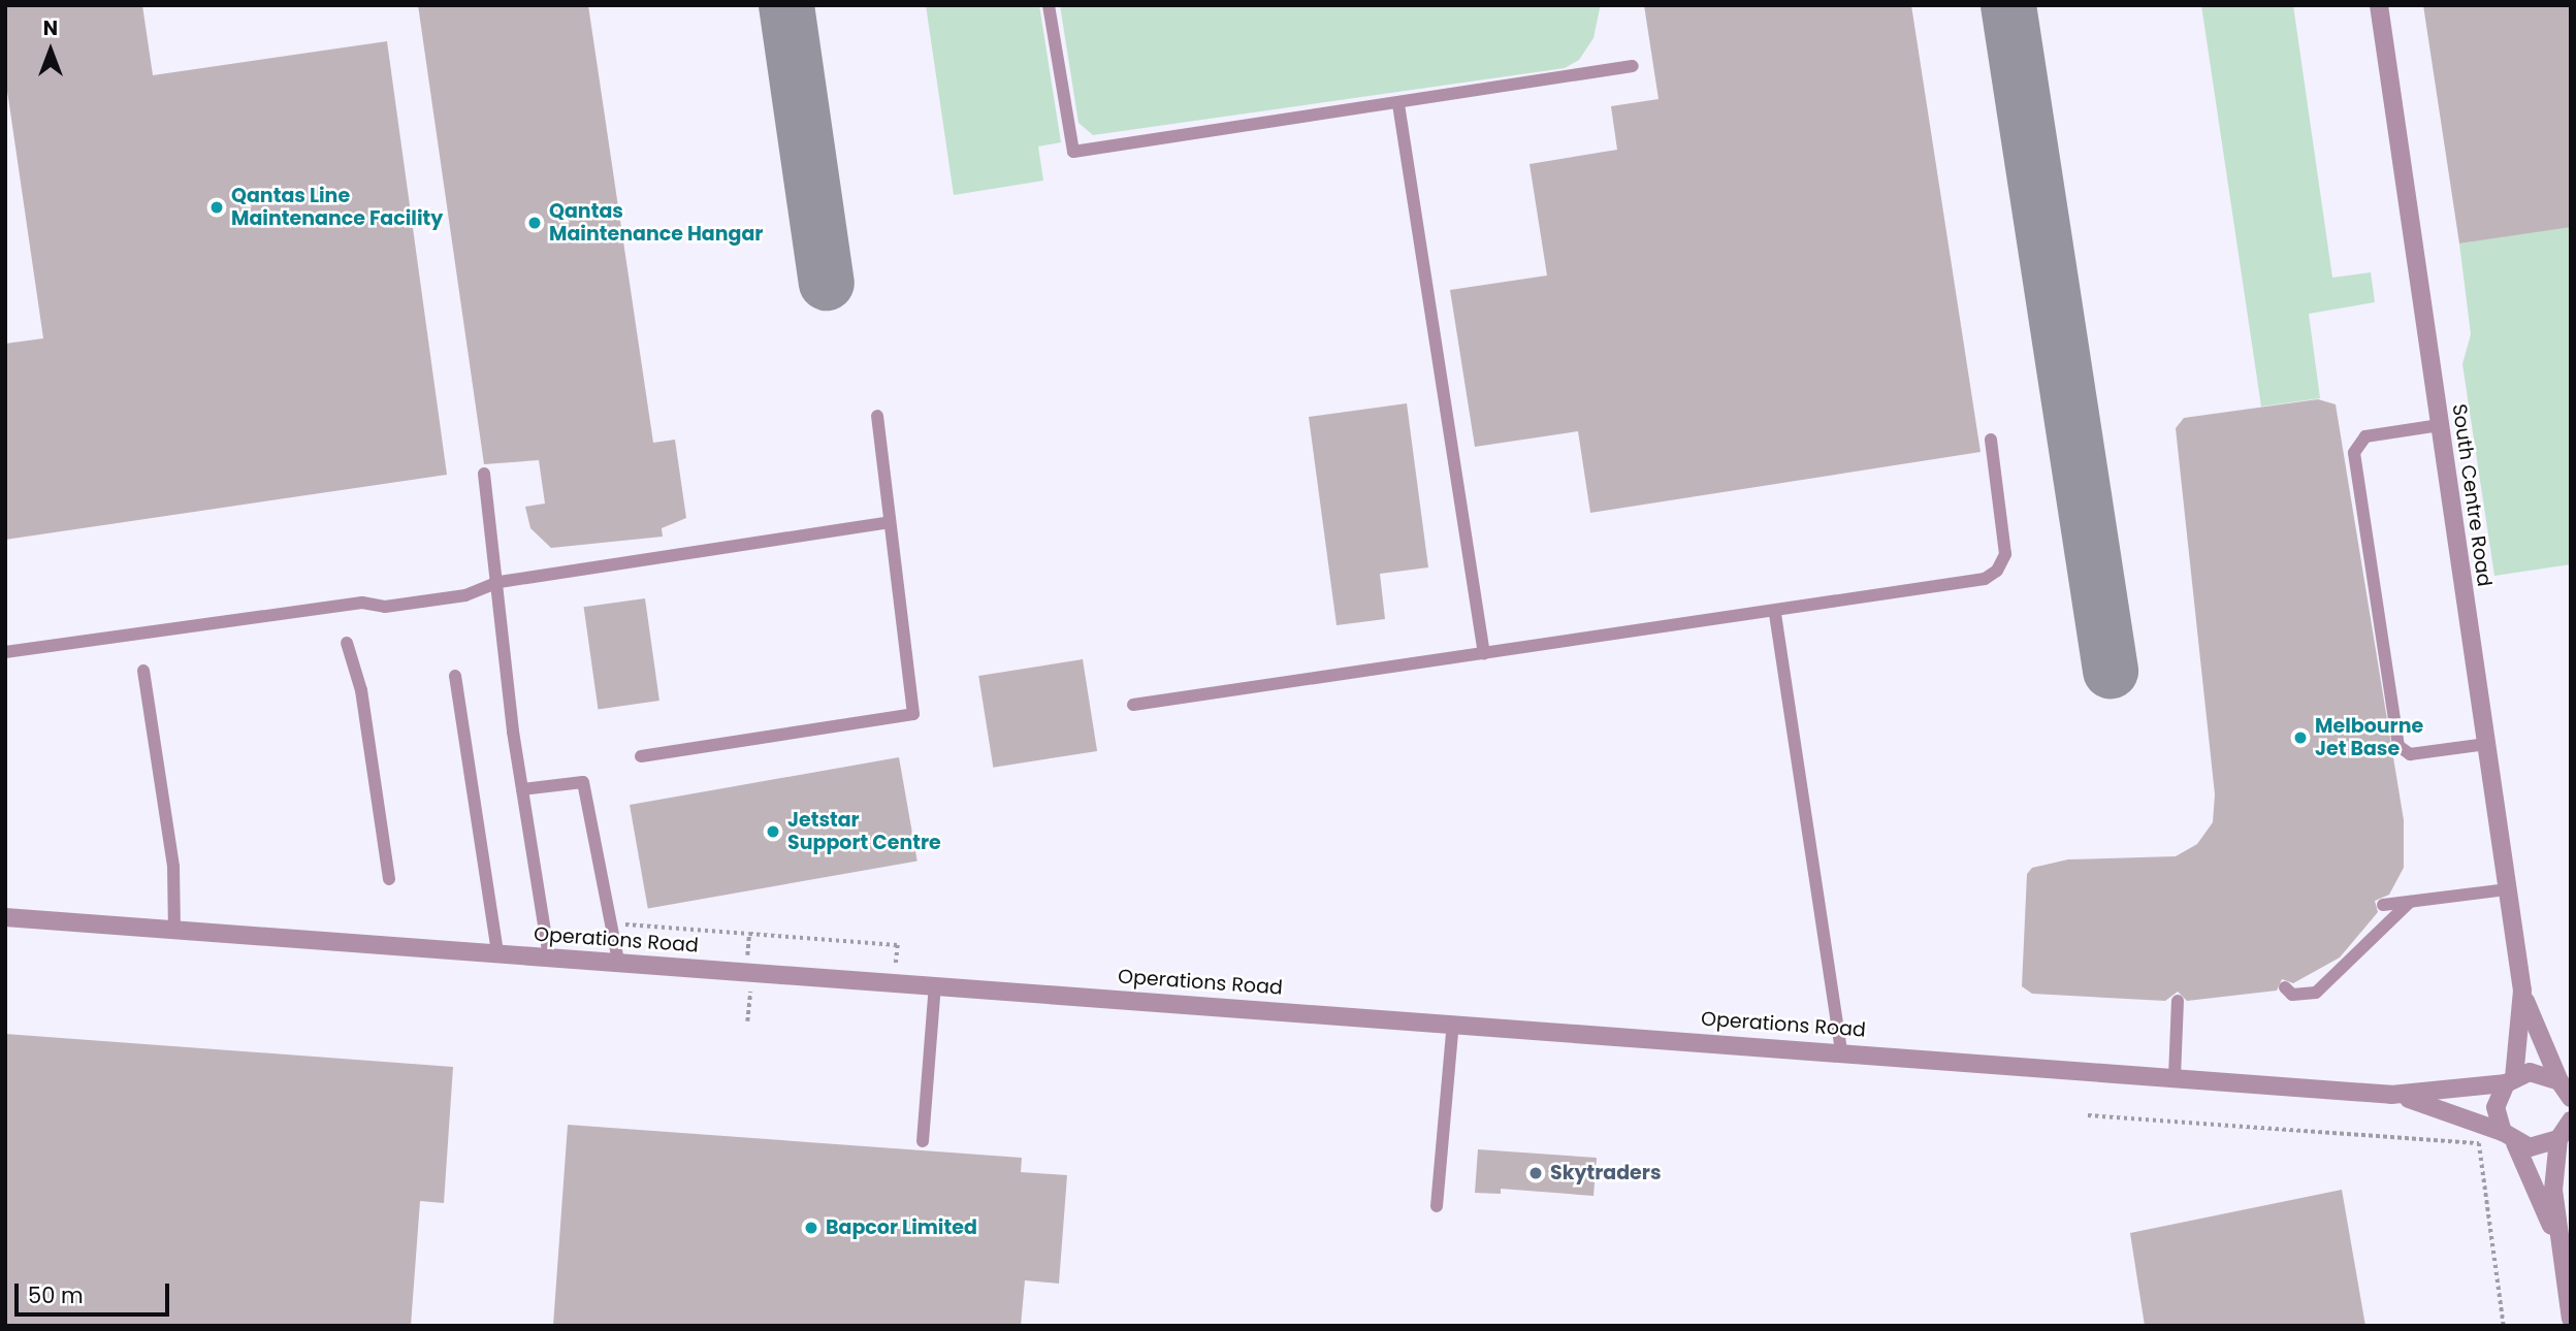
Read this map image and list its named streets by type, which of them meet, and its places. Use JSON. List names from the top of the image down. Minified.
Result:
{"streets":{"street":["South Centre Road","Operations Road"]},"crossings":[["South Centre Road","Operations Road"]],"places":["Qantas Line Maintenance Facility","Qantas Maintenance Hangar","Melbourne Jet Base","Jetstar Support Centre","Skytraders","Bapcor Limited"],"scale_bar":"50 m","north":"top"}
